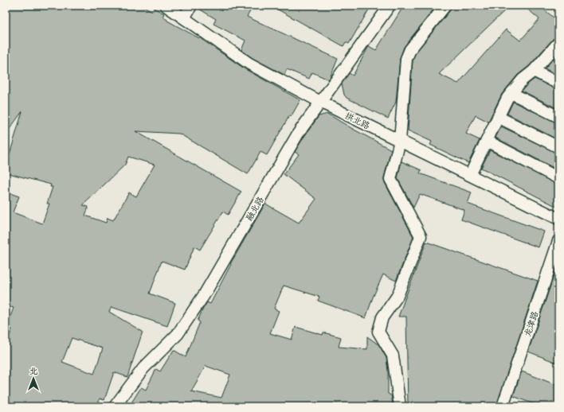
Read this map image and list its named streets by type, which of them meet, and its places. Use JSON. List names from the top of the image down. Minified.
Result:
{"streets":{"street":["拱北路","融北路","龙津路"]},"crossings":[["拱北路","融北路"]],"north":"top"}
